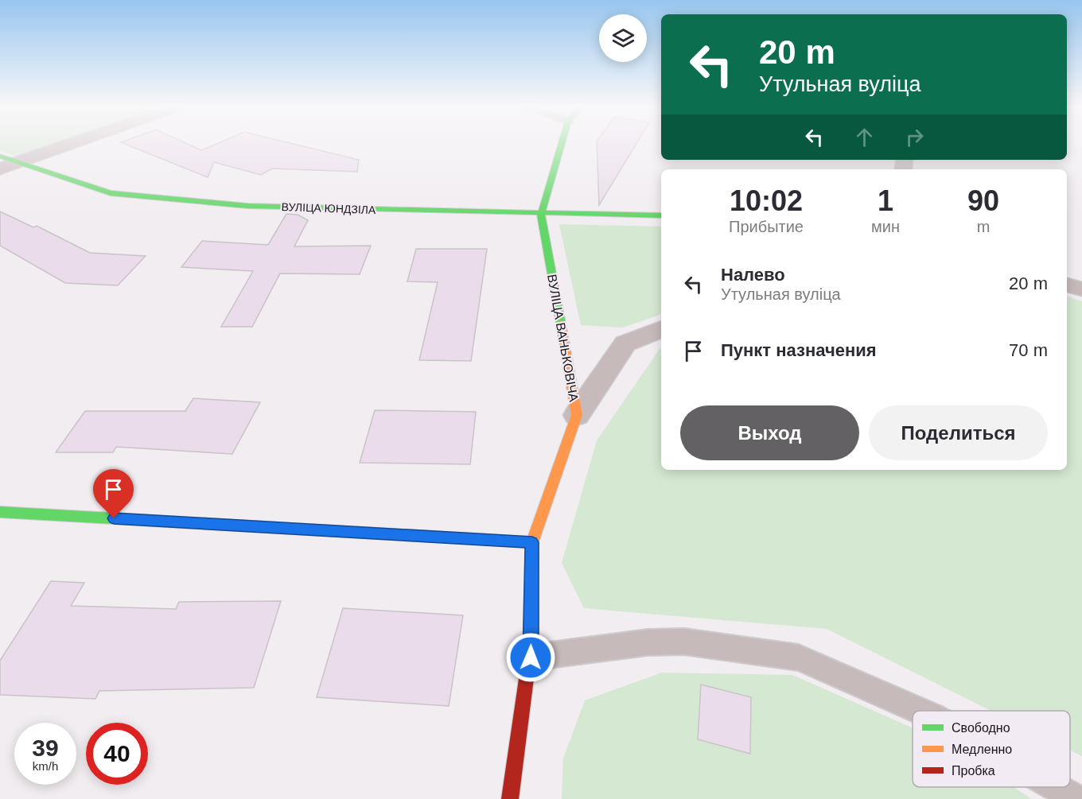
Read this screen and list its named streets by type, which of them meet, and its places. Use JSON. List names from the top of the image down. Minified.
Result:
{"streets":{"street":["ВУЛІЦА ЮНДЗІЛА","ВУЛІЦА ВАНЬКОВІЧА"]},"crossings":[["ВУЛІЦА ЮНДЗІЛА","ВУЛІЦА ВАНЬКОВІЧА"]],"legend":["Свободно","Медленно","Пробка"],"page":{"turn":["20 m","Утульная вуліца"],"eta":["10:02","Прибытие","1","мин","90","m"],"list":[{"name":"Налево","note":"Утульная вуліца","value":"20 m"},{"name":"Пункт назначения","value":"70 m"}],"buttons":["Выход","Поделиться"],"speed":"39 km/h","limit":"40"}}
